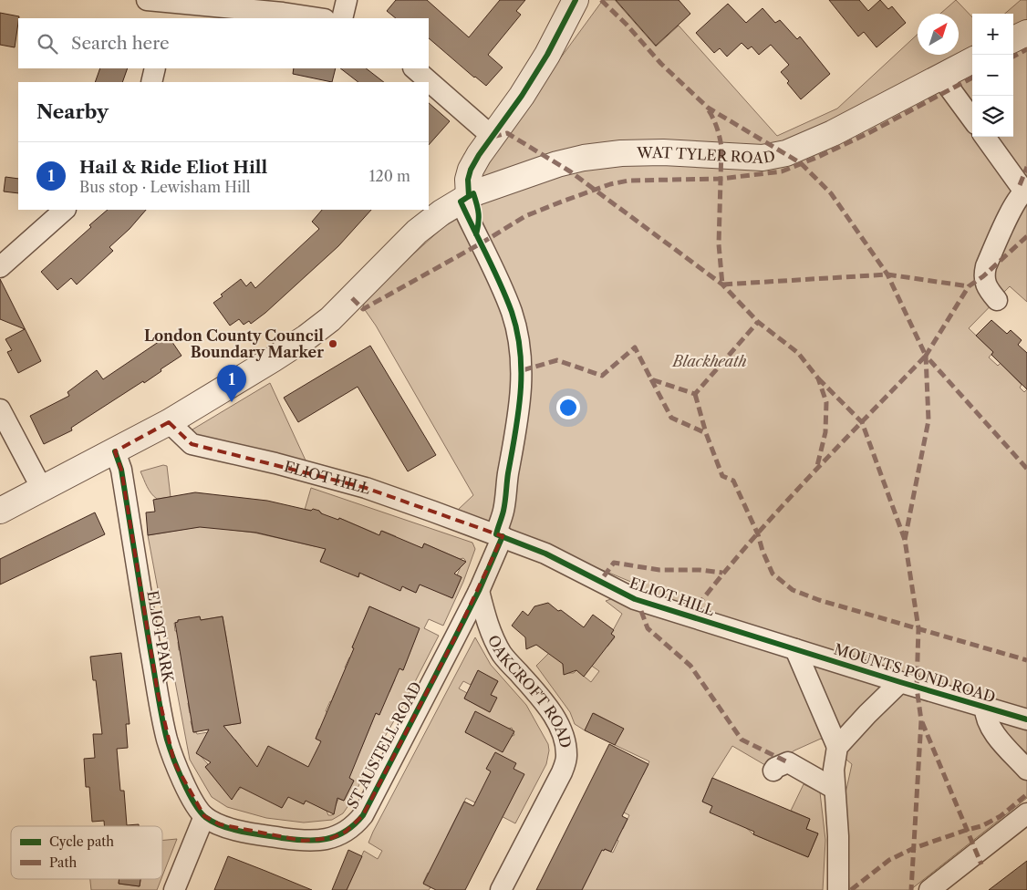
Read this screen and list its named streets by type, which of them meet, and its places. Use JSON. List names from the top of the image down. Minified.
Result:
{"streets":{"street":["WAT TYLER ROAD","ELIOT HILL","ELIOT PARK","MOUNTS POND ROAD","OAKCROFT ROAD","ST AUSTELL ROAD"]},"crossings":[["WAT TYLER ROAD","ELIOT HILL"],["WAT TYLER ROAD","ELIOT PARK"],["WAT TYLER ROAD","ST AUSTELL ROAD"],["ELIOT HILL","MOUNTS POND ROAD"],["ELIOT HILL","ST AUSTELL ROAD"],["ELIOT PARK","ST AUSTELL ROAD"],["OAKCROFT ROAD","ST AUSTELL ROAD"]],"parks":["Blackheath"],"places":["London County Council Boundary Marker"],"legend":["Cycle path","Path"],"north":"top right","page":{"map_buttons":["+","−"],"search":"Search here","heading":"Nearby","list":[{"mark":"1","name":"Hail & Ride Eliot Hill","note":"Bus stop · Lewisham Hill","value":"120 m"}],"pins":"1"}}
